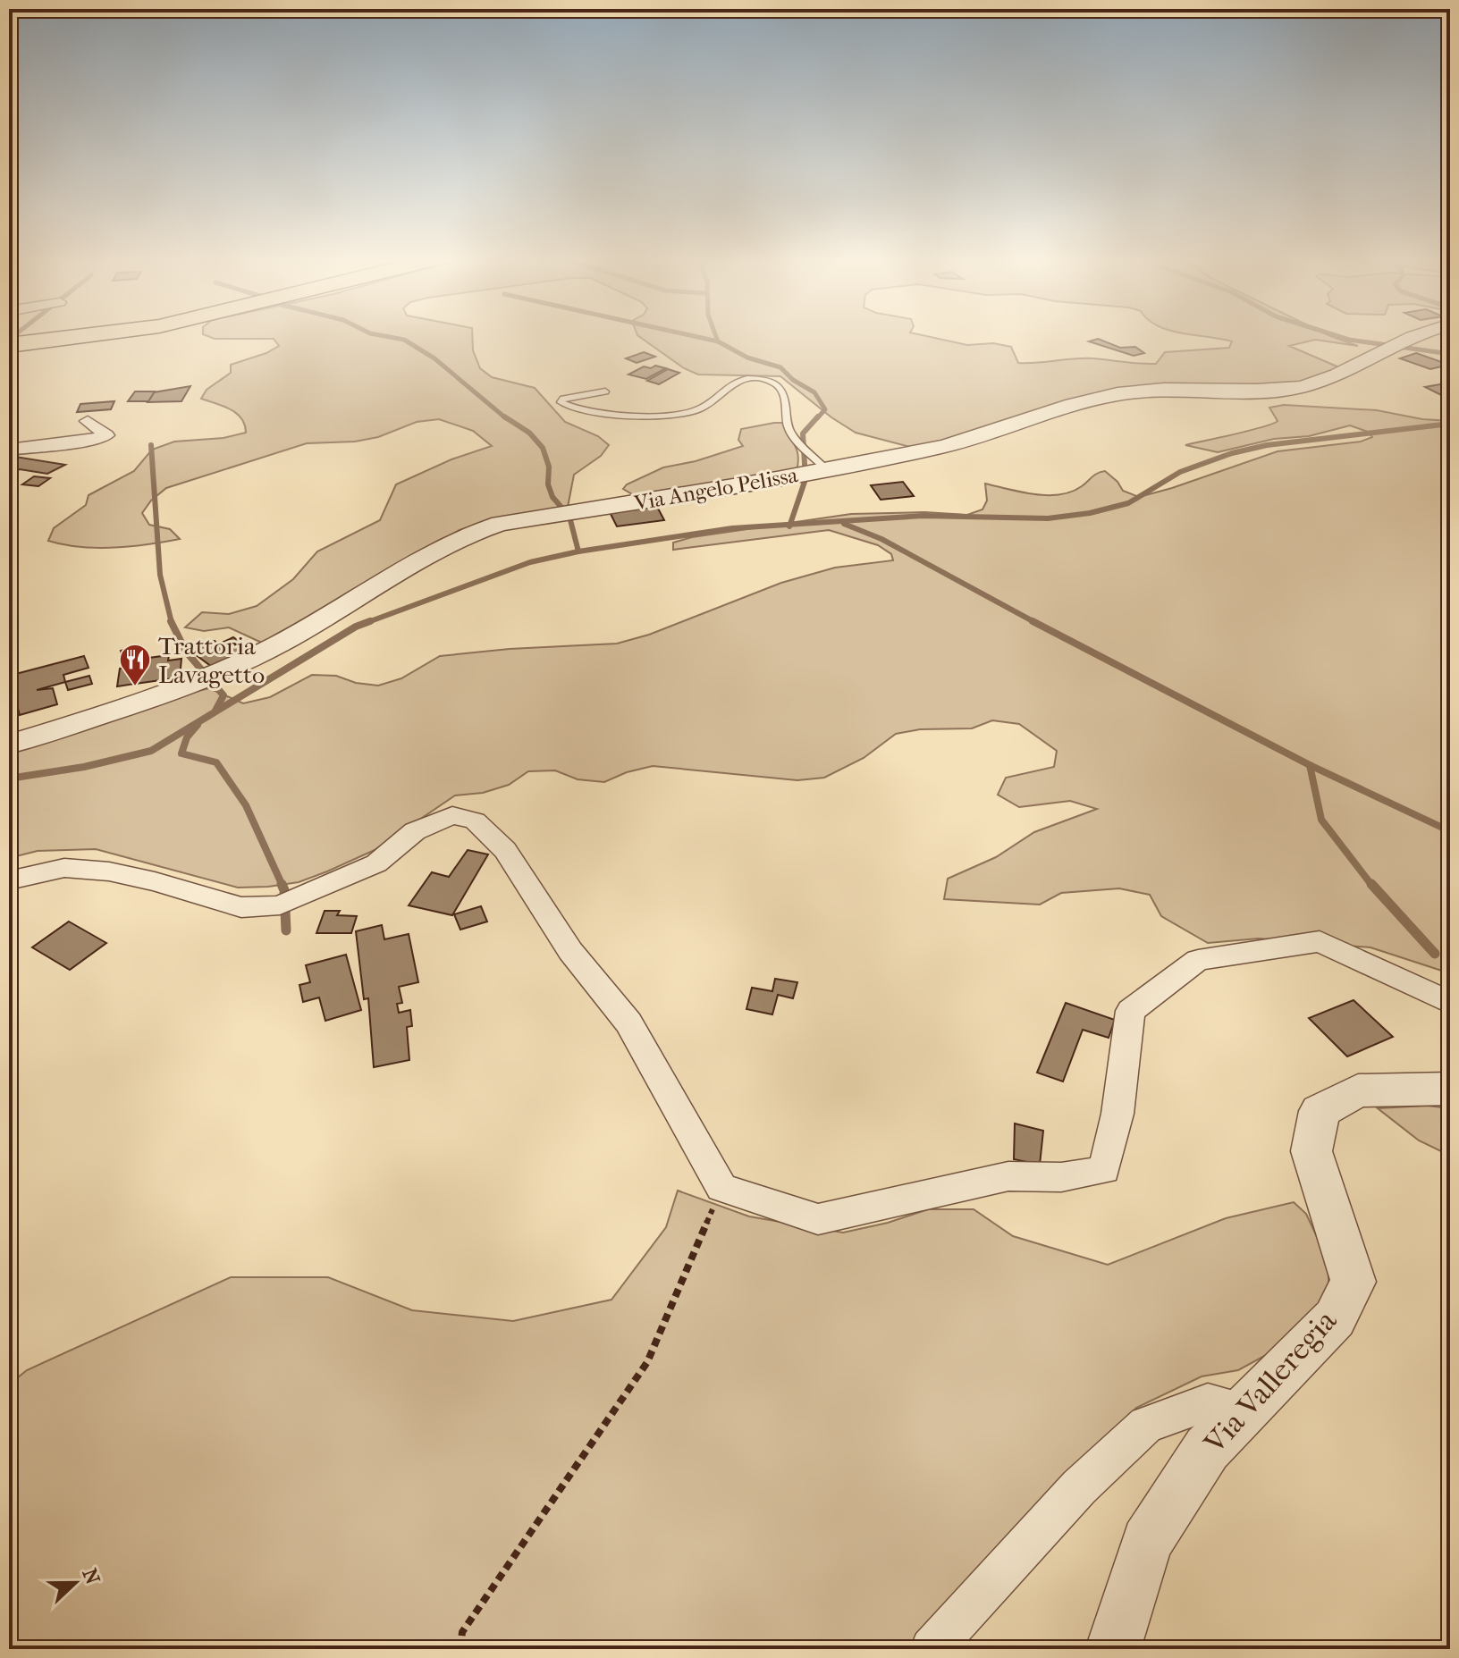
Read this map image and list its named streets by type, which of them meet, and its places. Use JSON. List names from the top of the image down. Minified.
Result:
{"streets":{"street":["Via Angelo Pelissa","Via Valleregia"]},"places":{"restaurant":["Trattoria Lavagetto"]},"north":"right"}
